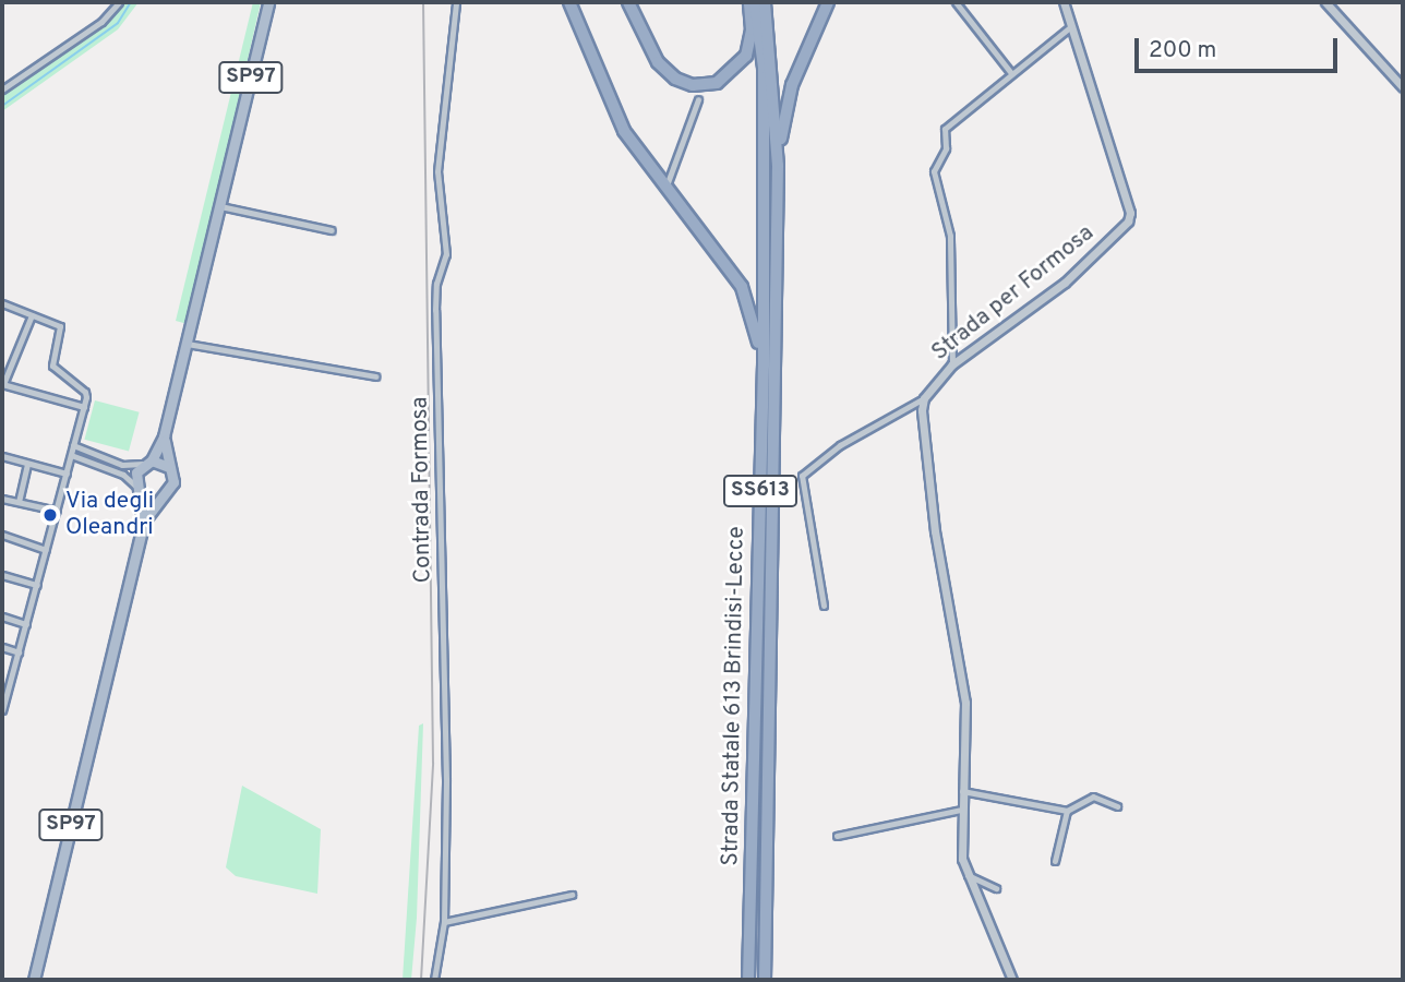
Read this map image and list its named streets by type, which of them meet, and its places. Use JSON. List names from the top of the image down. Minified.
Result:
{"streets":{"highway":["SS613","Strada Statale 613 Brindisi-Lecce"],"main road":["SP97"],"street":["Strada per Formosa","Contrada Formosa"]},"places":["Via degli Oleandri"],"scale_bar":"200 m"}
